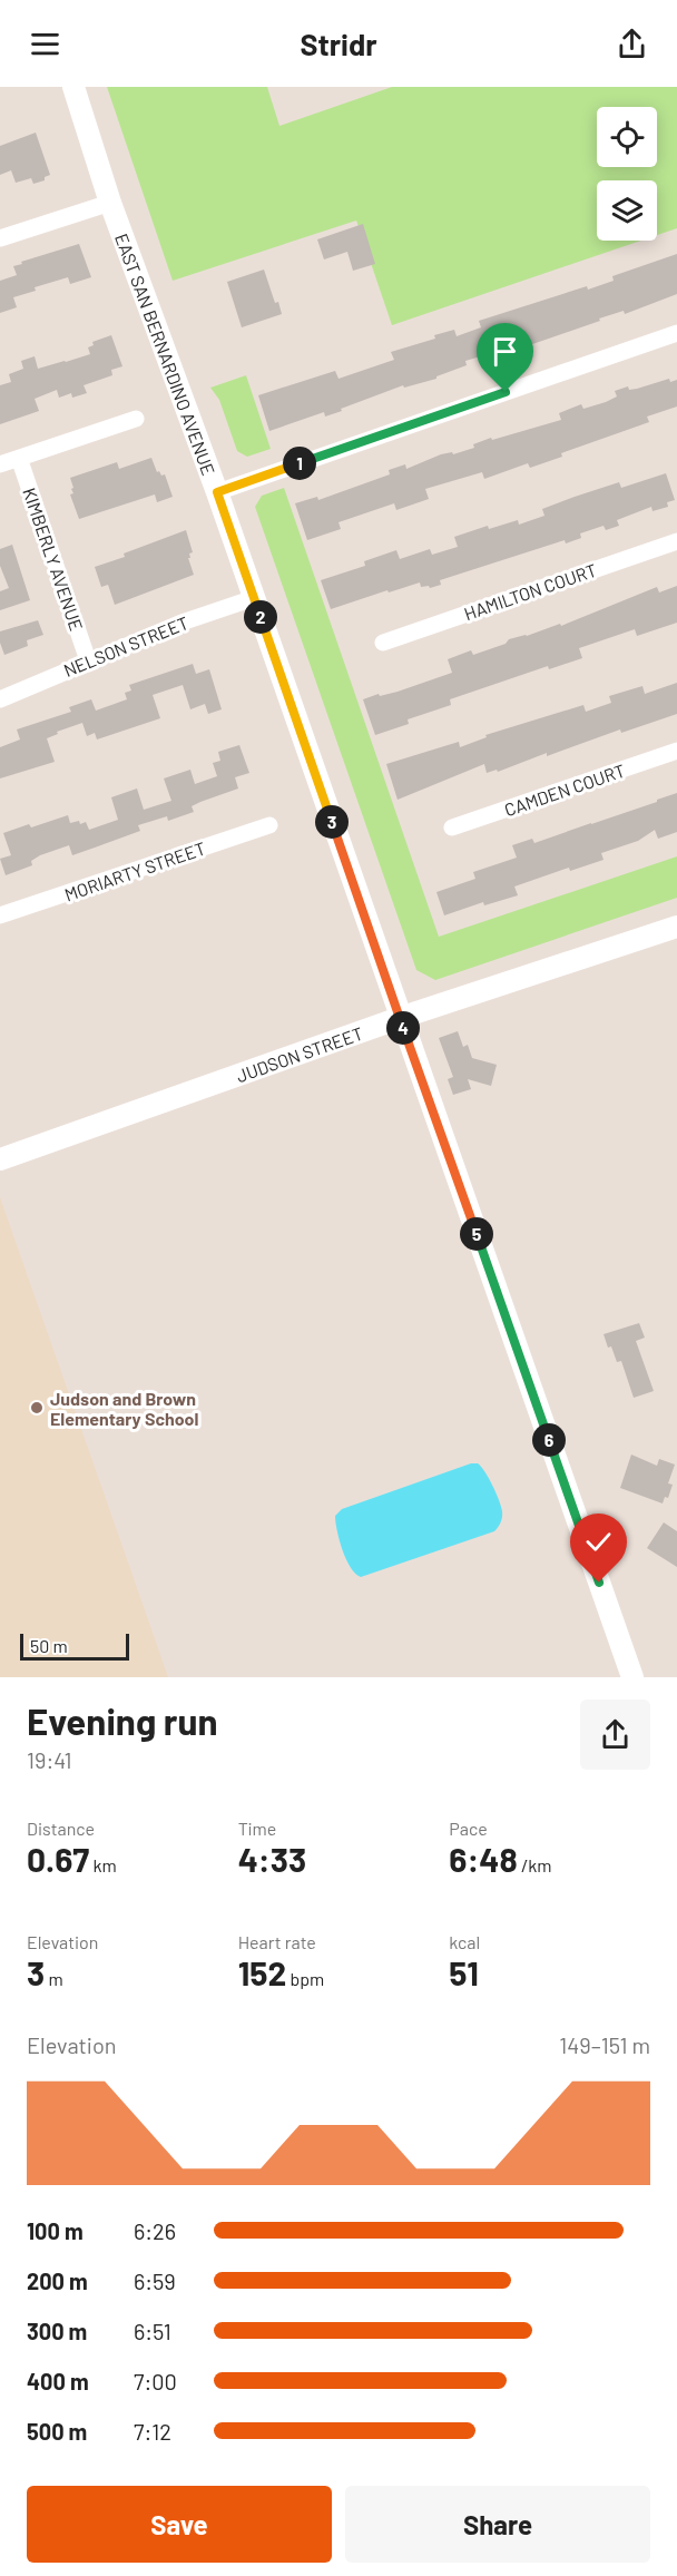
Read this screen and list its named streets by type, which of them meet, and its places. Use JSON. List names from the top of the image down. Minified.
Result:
{"streets":{"street":["EAST SAN BERNARDINO AVENUE","KIMBERLY AVENUE","HAMILTON COURT","NELSON STREET","CAMDEN COURT","MORIARTY STREET","JUDSON STREET"]},"crossings":[["EAST SAN BERNARDINO AVENUE","NELSON STREET"],["EAST SAN BERNARDINO AVENUE","JUDSON STREET"],["KIMBERLY AVENUE","NELSON STREET"]],"places":["Judson and Brown Elementary School"],"scale_bar":"50 m","page":{"header":"Stridr","pins":["1","2","3","4","5","6"],"scale":"50 m","heading":["Evening run","19:41"],"stats":[["Distance","0.67 km"],["Time","4:33"],["Pace","6:48 /km"],["Elevation","3 m"],["Heart rate","152 bpm"],["kcal","51"]],"chart":["Elevation","149–151 m"],"list":[{"name":"100 m","note":"6:26"},{"name":"200 m","note":"6:59"},{"name":"300 m","note":"6:51"},{"name":"400 m","note":"7:00"},{"name":"500 m","note":"7:12"}],"buttons":["Save","Share"]}}
